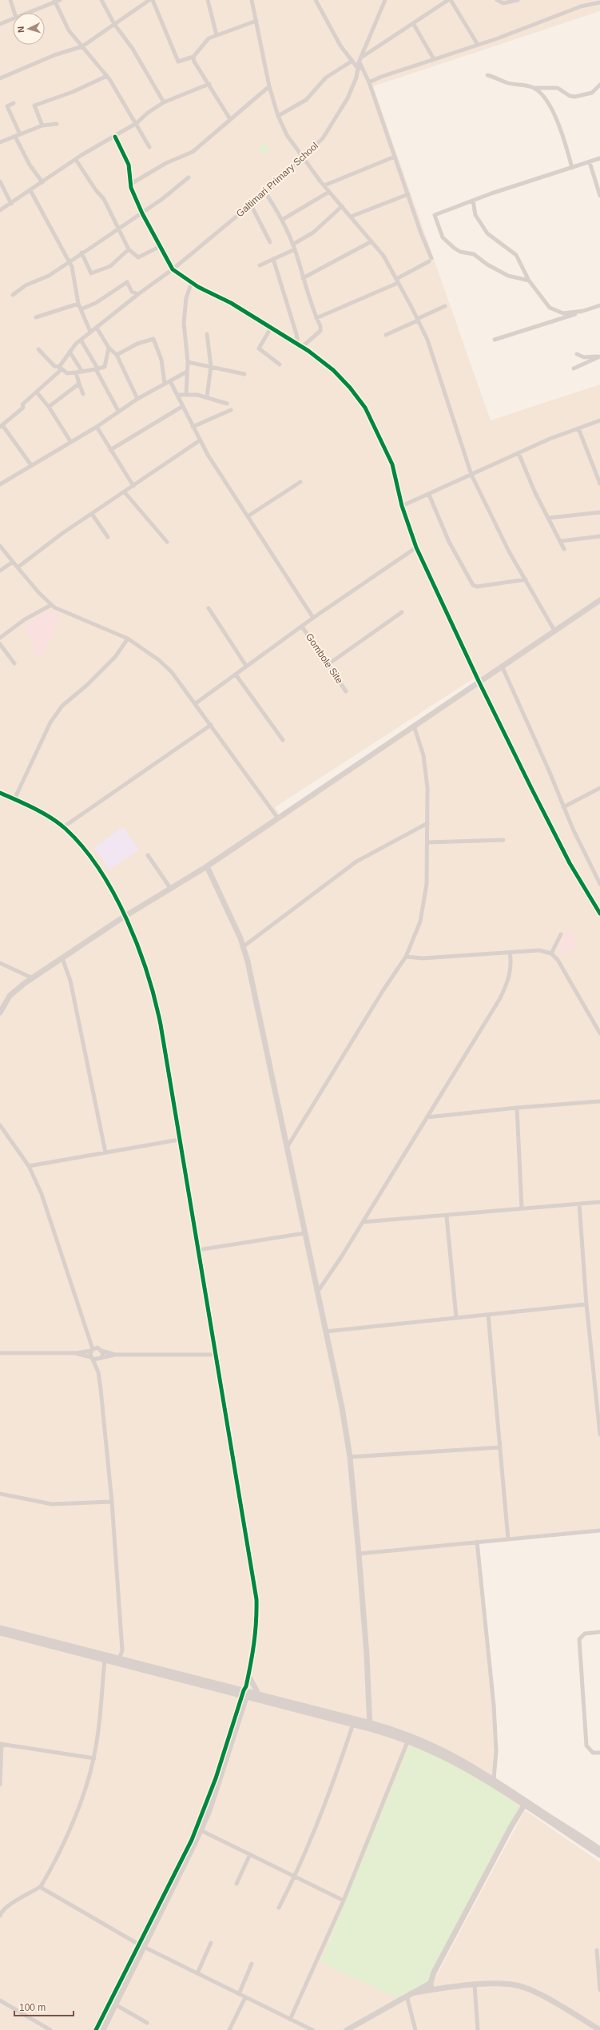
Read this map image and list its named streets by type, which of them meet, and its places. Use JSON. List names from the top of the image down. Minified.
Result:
{"streets":{"street":["Galtimari Primary School","Gombole Site"]},"scale_bar":"100 m","north":"left"}
